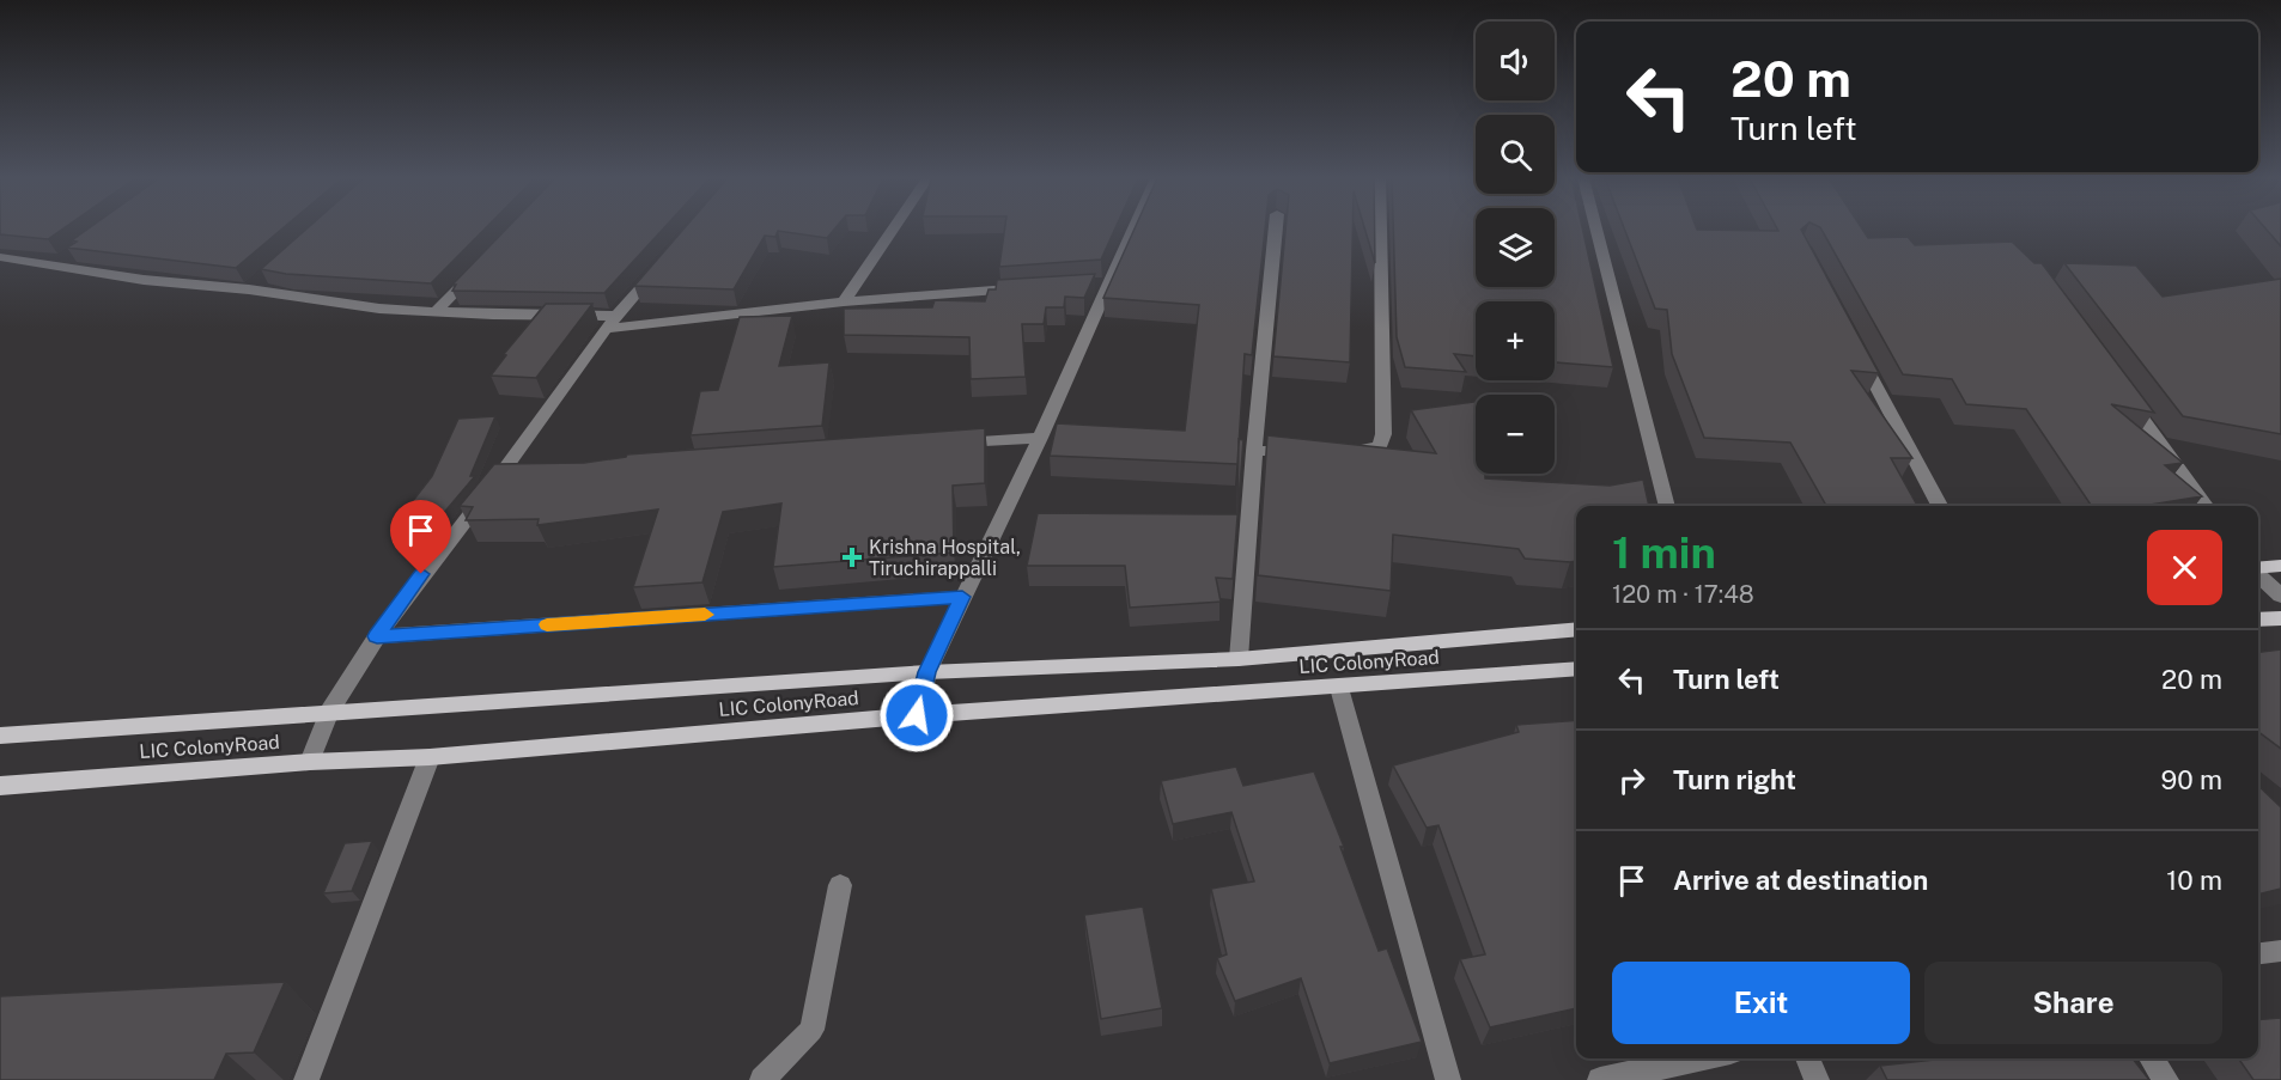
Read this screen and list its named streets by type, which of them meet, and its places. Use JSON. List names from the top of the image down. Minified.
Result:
{"streets":{"main road":["LIC ColonyRoad"]},"places":{"health":["Krishna Hospital, Tiruchirappalli"]},"page":{"map_buttons":["+","−"],"turn":["20 m","Turn left"],"heading":["1 min","120 m · 17:48"],"list":[{"name":"Turn left","value":"20 m"},{"name":"Turn right","value":"90 m"},{"name":"Arrive at destination","value":"10 m"}],"buttons":["Exit","Share"]}}
